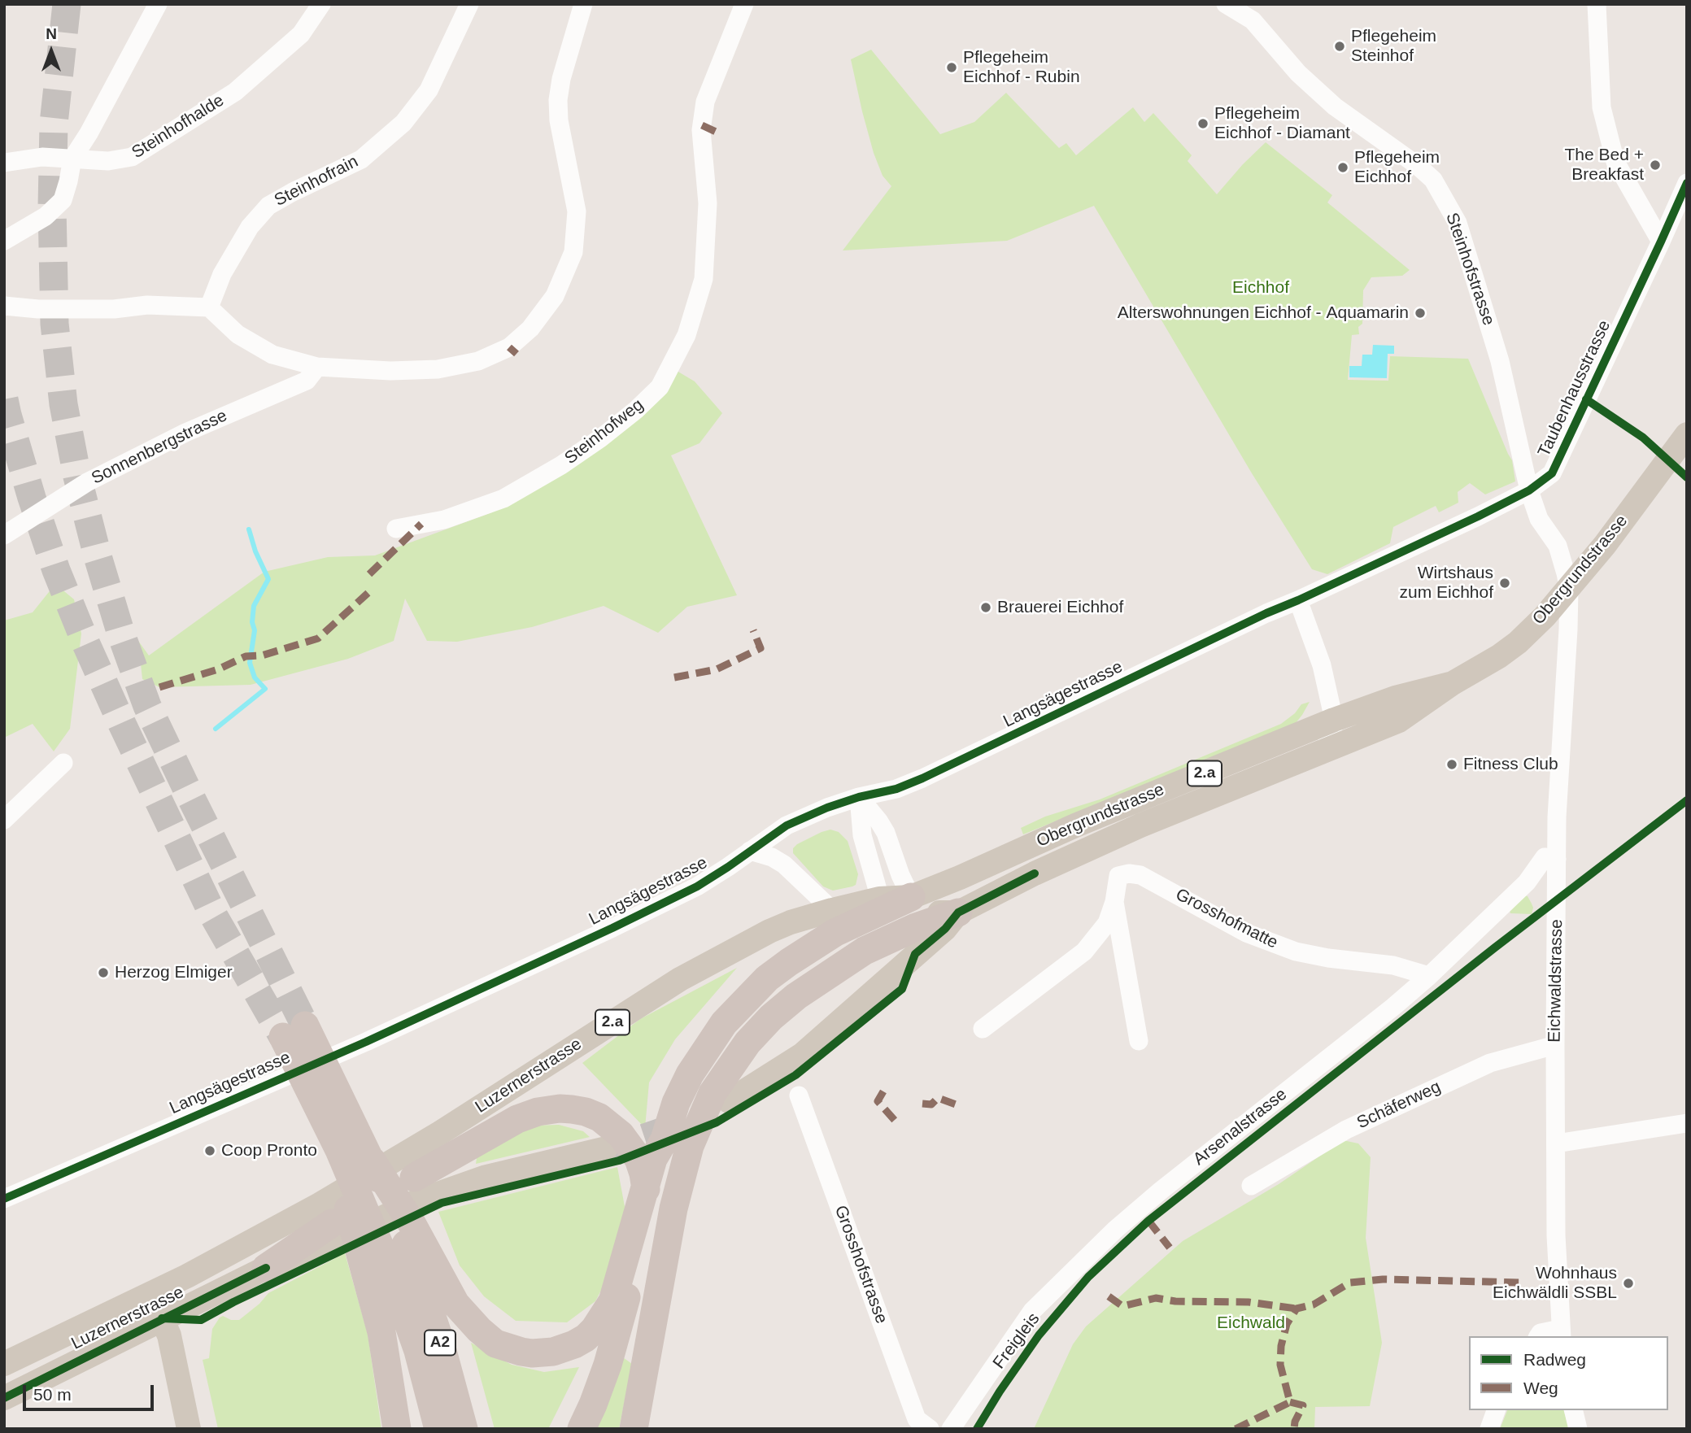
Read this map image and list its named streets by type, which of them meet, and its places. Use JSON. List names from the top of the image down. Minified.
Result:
{"streets":{"highway":["A2"],"main road":["Obergrundstrasse","2.a","Luzernerstrasse"],"street":["Steinhofhalde","Steinhofrain","Steinhofstrasse","Taubenhausstrasse","Steinhofweg","Sonnenbergstrasse","Langsägestrasse","Grosshofmatte","Eichwaldstrasse","Schäferweg","Arsenalstrasse","Grosshofstrasse"],"cycle path":["Freigleis"]},"crossings":[["Steinhofstrasse","Taubenhausstrasse"],["Steinhofstrasse","Obergrundstrasse"],["Steinhofstrasse","Eichwaldstrasse"],["Taubenhausstrasse","Langsägestrasse"],["Obergrundstrasse","2.a"],["Obergrundstrasse","Eichwaldstrasse"],["Grosshofmatte","Arsenalstrasse"],["Eichwaldstrasse","Schäferweg"],["Eichwaldstrasse","Arsenalstrasse"]],"parks":["Eichhof","Eichwald"],"places":["Pflegeheim Steinhof","Pflegeheim Eichhof - Rubin","Pflegeheim Eichhof - Diamant","The Bed + Breakfast","Pflegeheim Eichhof","Alterswohnungen Eichhof - Aquamarin","Wirtshaus zum Eichhof","Brauerei Eichhof","Fitness Club","Herzog Elmiger","Coop Pronto","Wohnhaus Eichwäldli SSBL"],"legend":["Radweg","Weg"],"scale_bar":"50 m","north":"top"}
